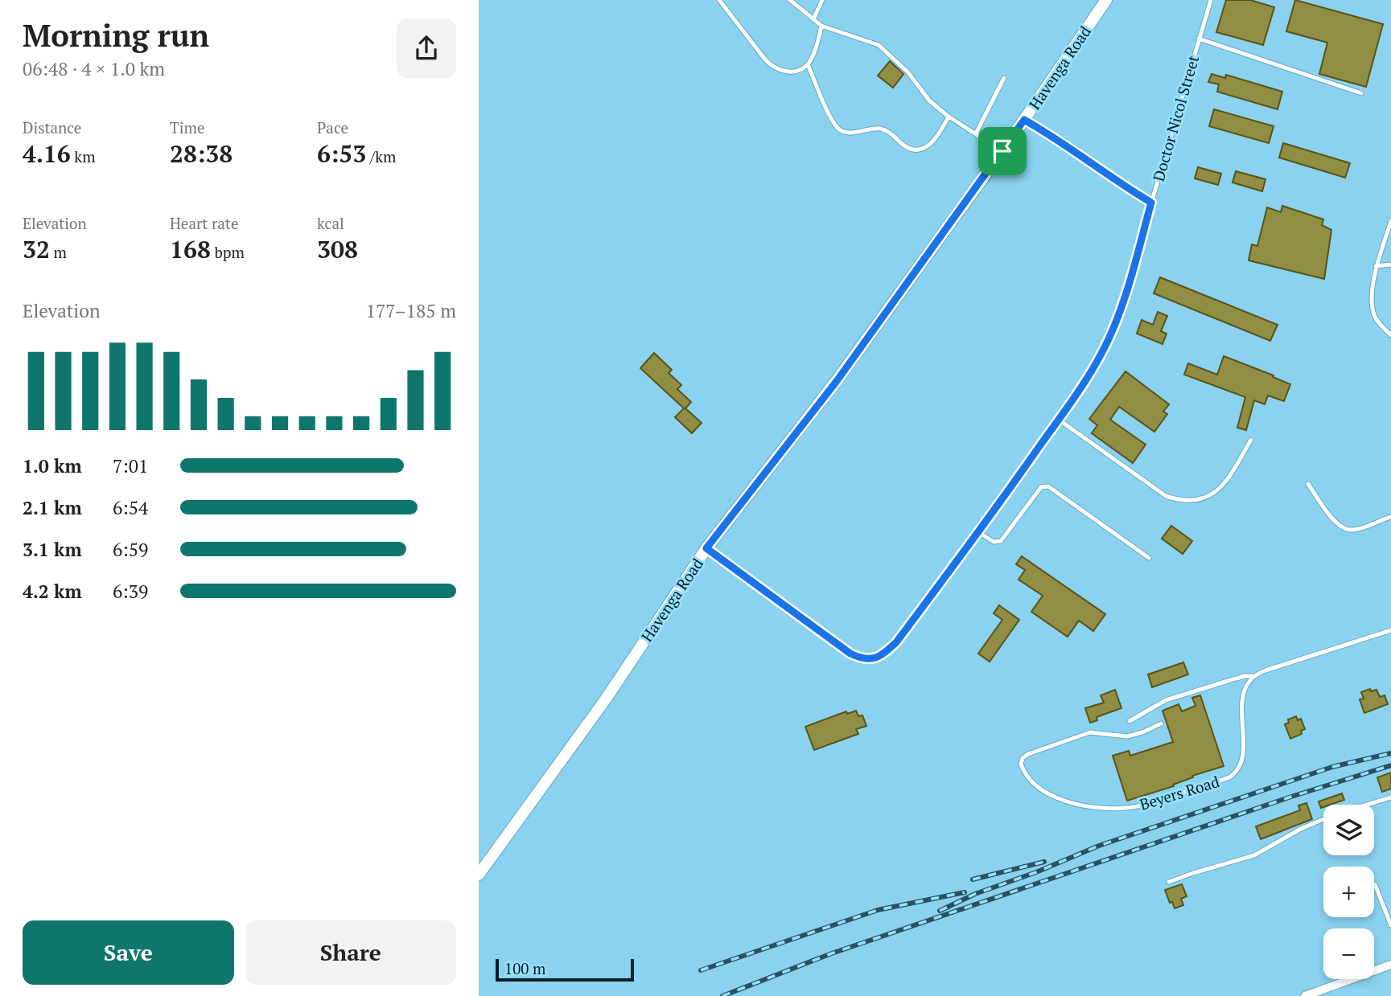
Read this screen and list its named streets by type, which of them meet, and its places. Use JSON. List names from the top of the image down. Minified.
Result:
{"streets":{"street":["Havenga Road"],"lane":["Doctor Nicol Street","Beyers Road"]},"crossings":[["Havenga Road","Doctor Nicol Street"]],"scale_bar":"100 m","page":{"heading":["Morning run","06:48 · 4 × 1.0 km"],"stats":[["Distance","4.16 km"],["Time","28:38"],["Pace","6:53 /km"],["Elevation","32 m"],["Heart rate","168 bpm"],["kcal","308"]],"chart":["Elevation","177–185 m"],"list":[{"name":"1.0 km","note":"7:01"},{"name":"2.1 km","note":"6:54"},{"name":"3.1 km","note":"6:59"},{"name":"4.2 km","note":"6:39"}],"map_buttons":["+","−"],"buttons":["Save","Share"],"scale":"100 m"}}
